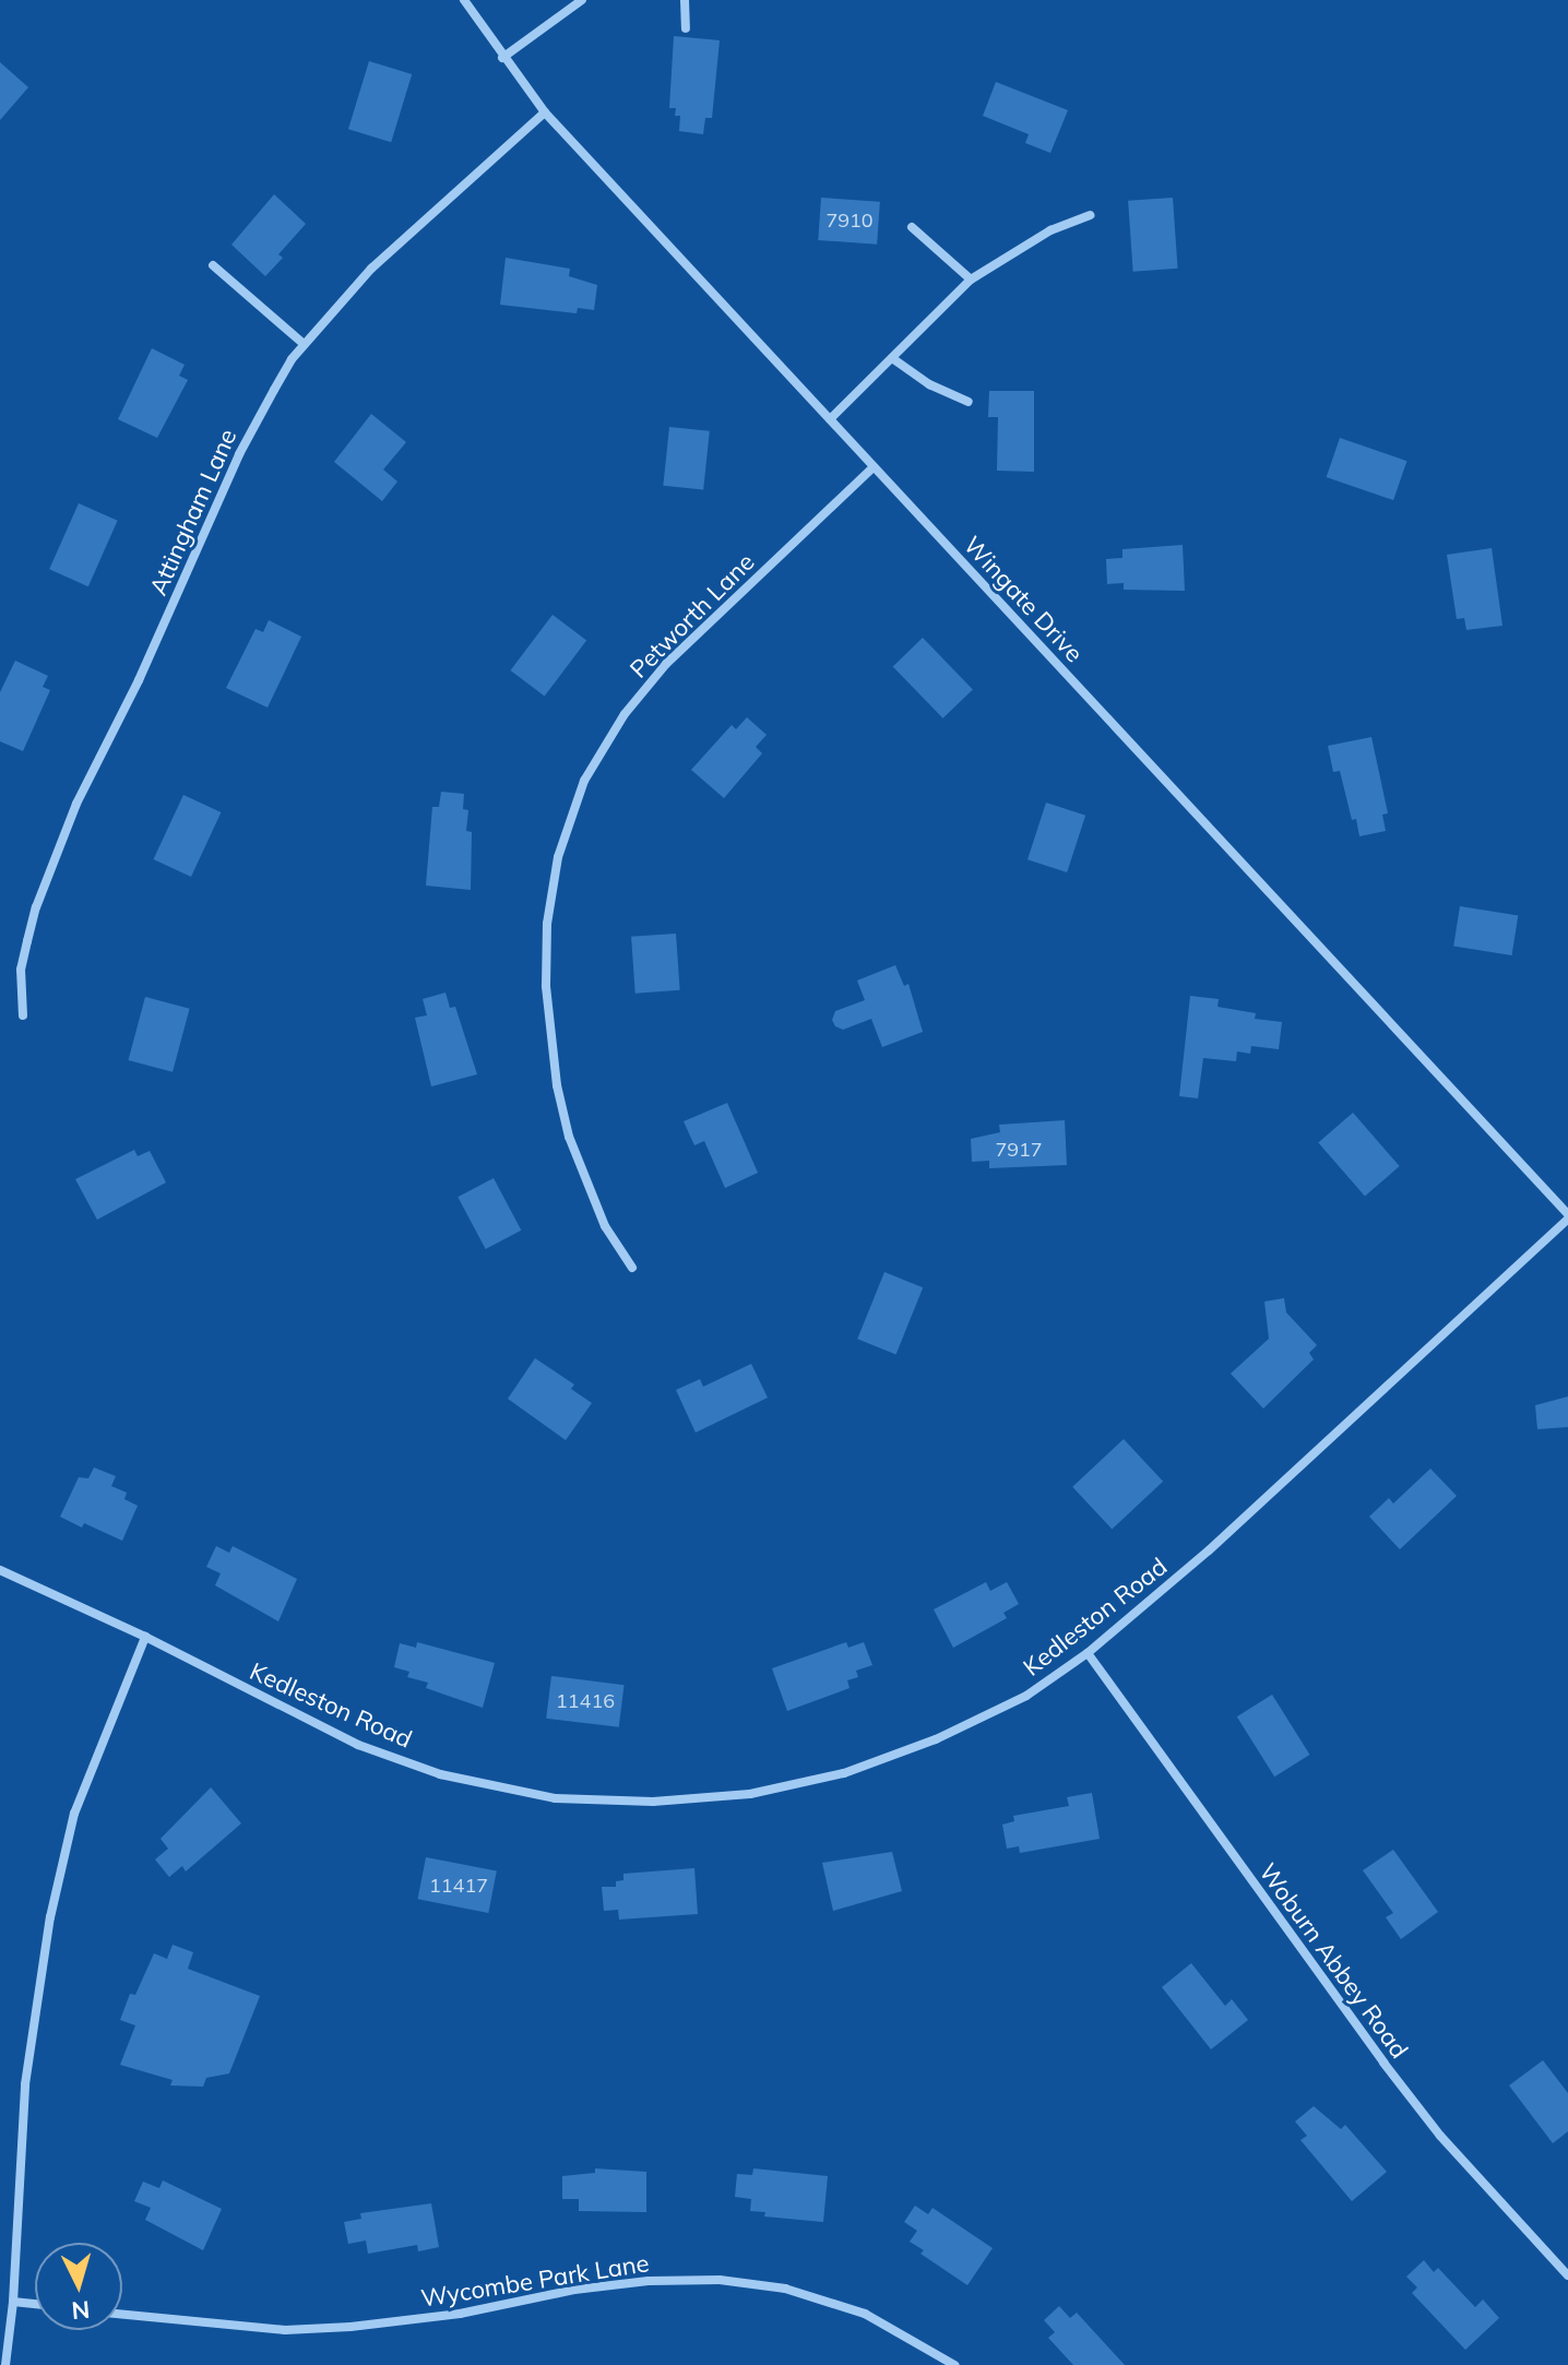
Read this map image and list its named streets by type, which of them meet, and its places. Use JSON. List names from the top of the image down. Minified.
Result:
{"streets":{"street":["Attingham Lane","Wingate Drive","Petworth Lane","Kedleston Road","Woburn Abbey Road","Wycombe Park Lane"]},"crossings":[["Attingham Lane","Wingate Drive"],["Wingate Drive","Petworth Lane"],["Wingate Drive","Kedleston Road"],["Kedleston Road","Woburn Abbey Road"]],"house_numbers":["7910","7917","11416","11417"],"north":"bottom"}
